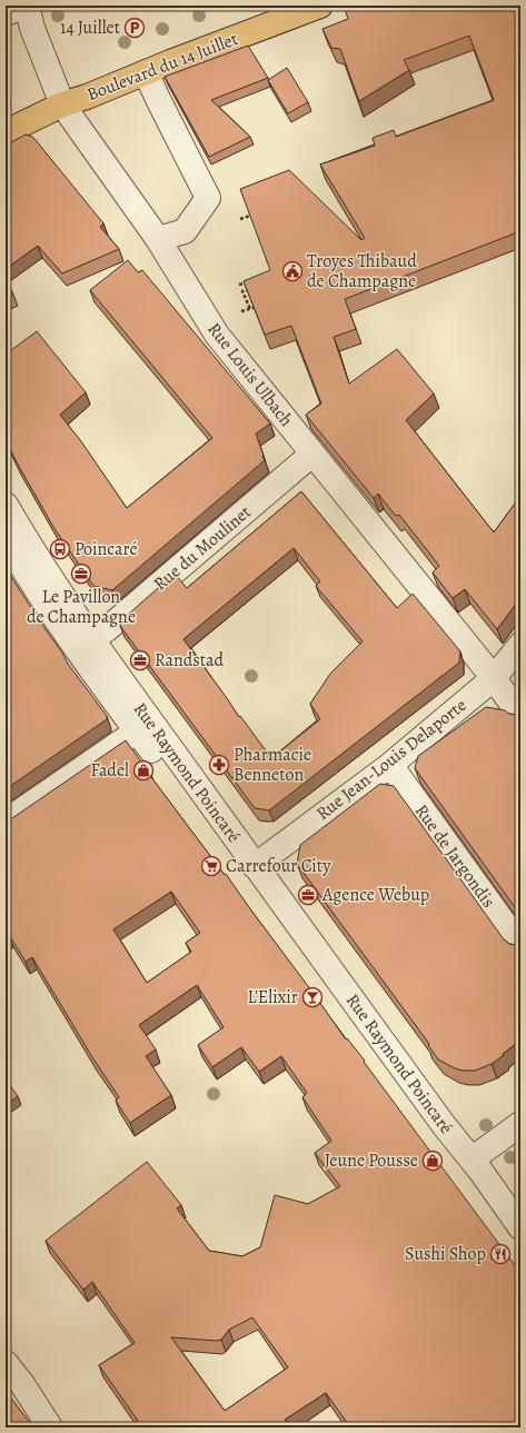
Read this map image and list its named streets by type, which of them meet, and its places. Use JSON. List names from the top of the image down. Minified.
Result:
{"streets":{"main road":["Boulevard du 14 Juillet"],"street":["Rue Louis Ulbach","Rue du Moulinet","Rue Jean-Louis Delaporte","Rue Raymond Poincaré","Rue de Jargondis"]},"crossings":[["Boulevard du 14 Juillet","Rue Louis Ulbach"],["Rue Louis Ulbach","Rue du Moulinet"],["Rue Louis Ulbach","Rue Jean-Louis Delaporte"],["Rue du Moulinet","Rue Raymond Poincaré"],["Rue Jean-Louis Delaporte","Rue Raymond Poincaré"],["Rue Jean-Louis Delaporte","Rue de Jargondis"]],"places":{"parking":["14 Juillet"],"public building":["Troyes Thibaud de Champagne"],"bus stop":["Poincaré"],"office":["Le Pavillon de Champagne","Randstad","Agence Webup"],"pharmacy":["Pharmacie Benneton"],"shop":["Fadel","Jeune Pousse"],"supermarket":["Carrefour City"],"bar":["L'Elixir"],"restaurant":["Sushi Shop"]}}
